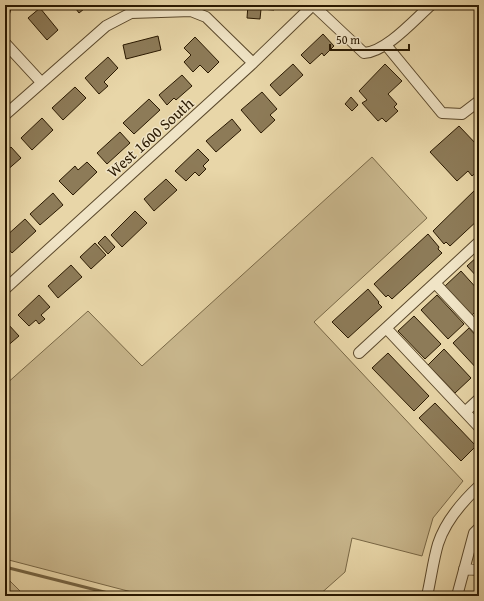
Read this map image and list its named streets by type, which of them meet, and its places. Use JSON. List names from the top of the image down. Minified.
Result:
{"streets":{"street":["West 1600 South"]},"scale_bar":"50 m"}
